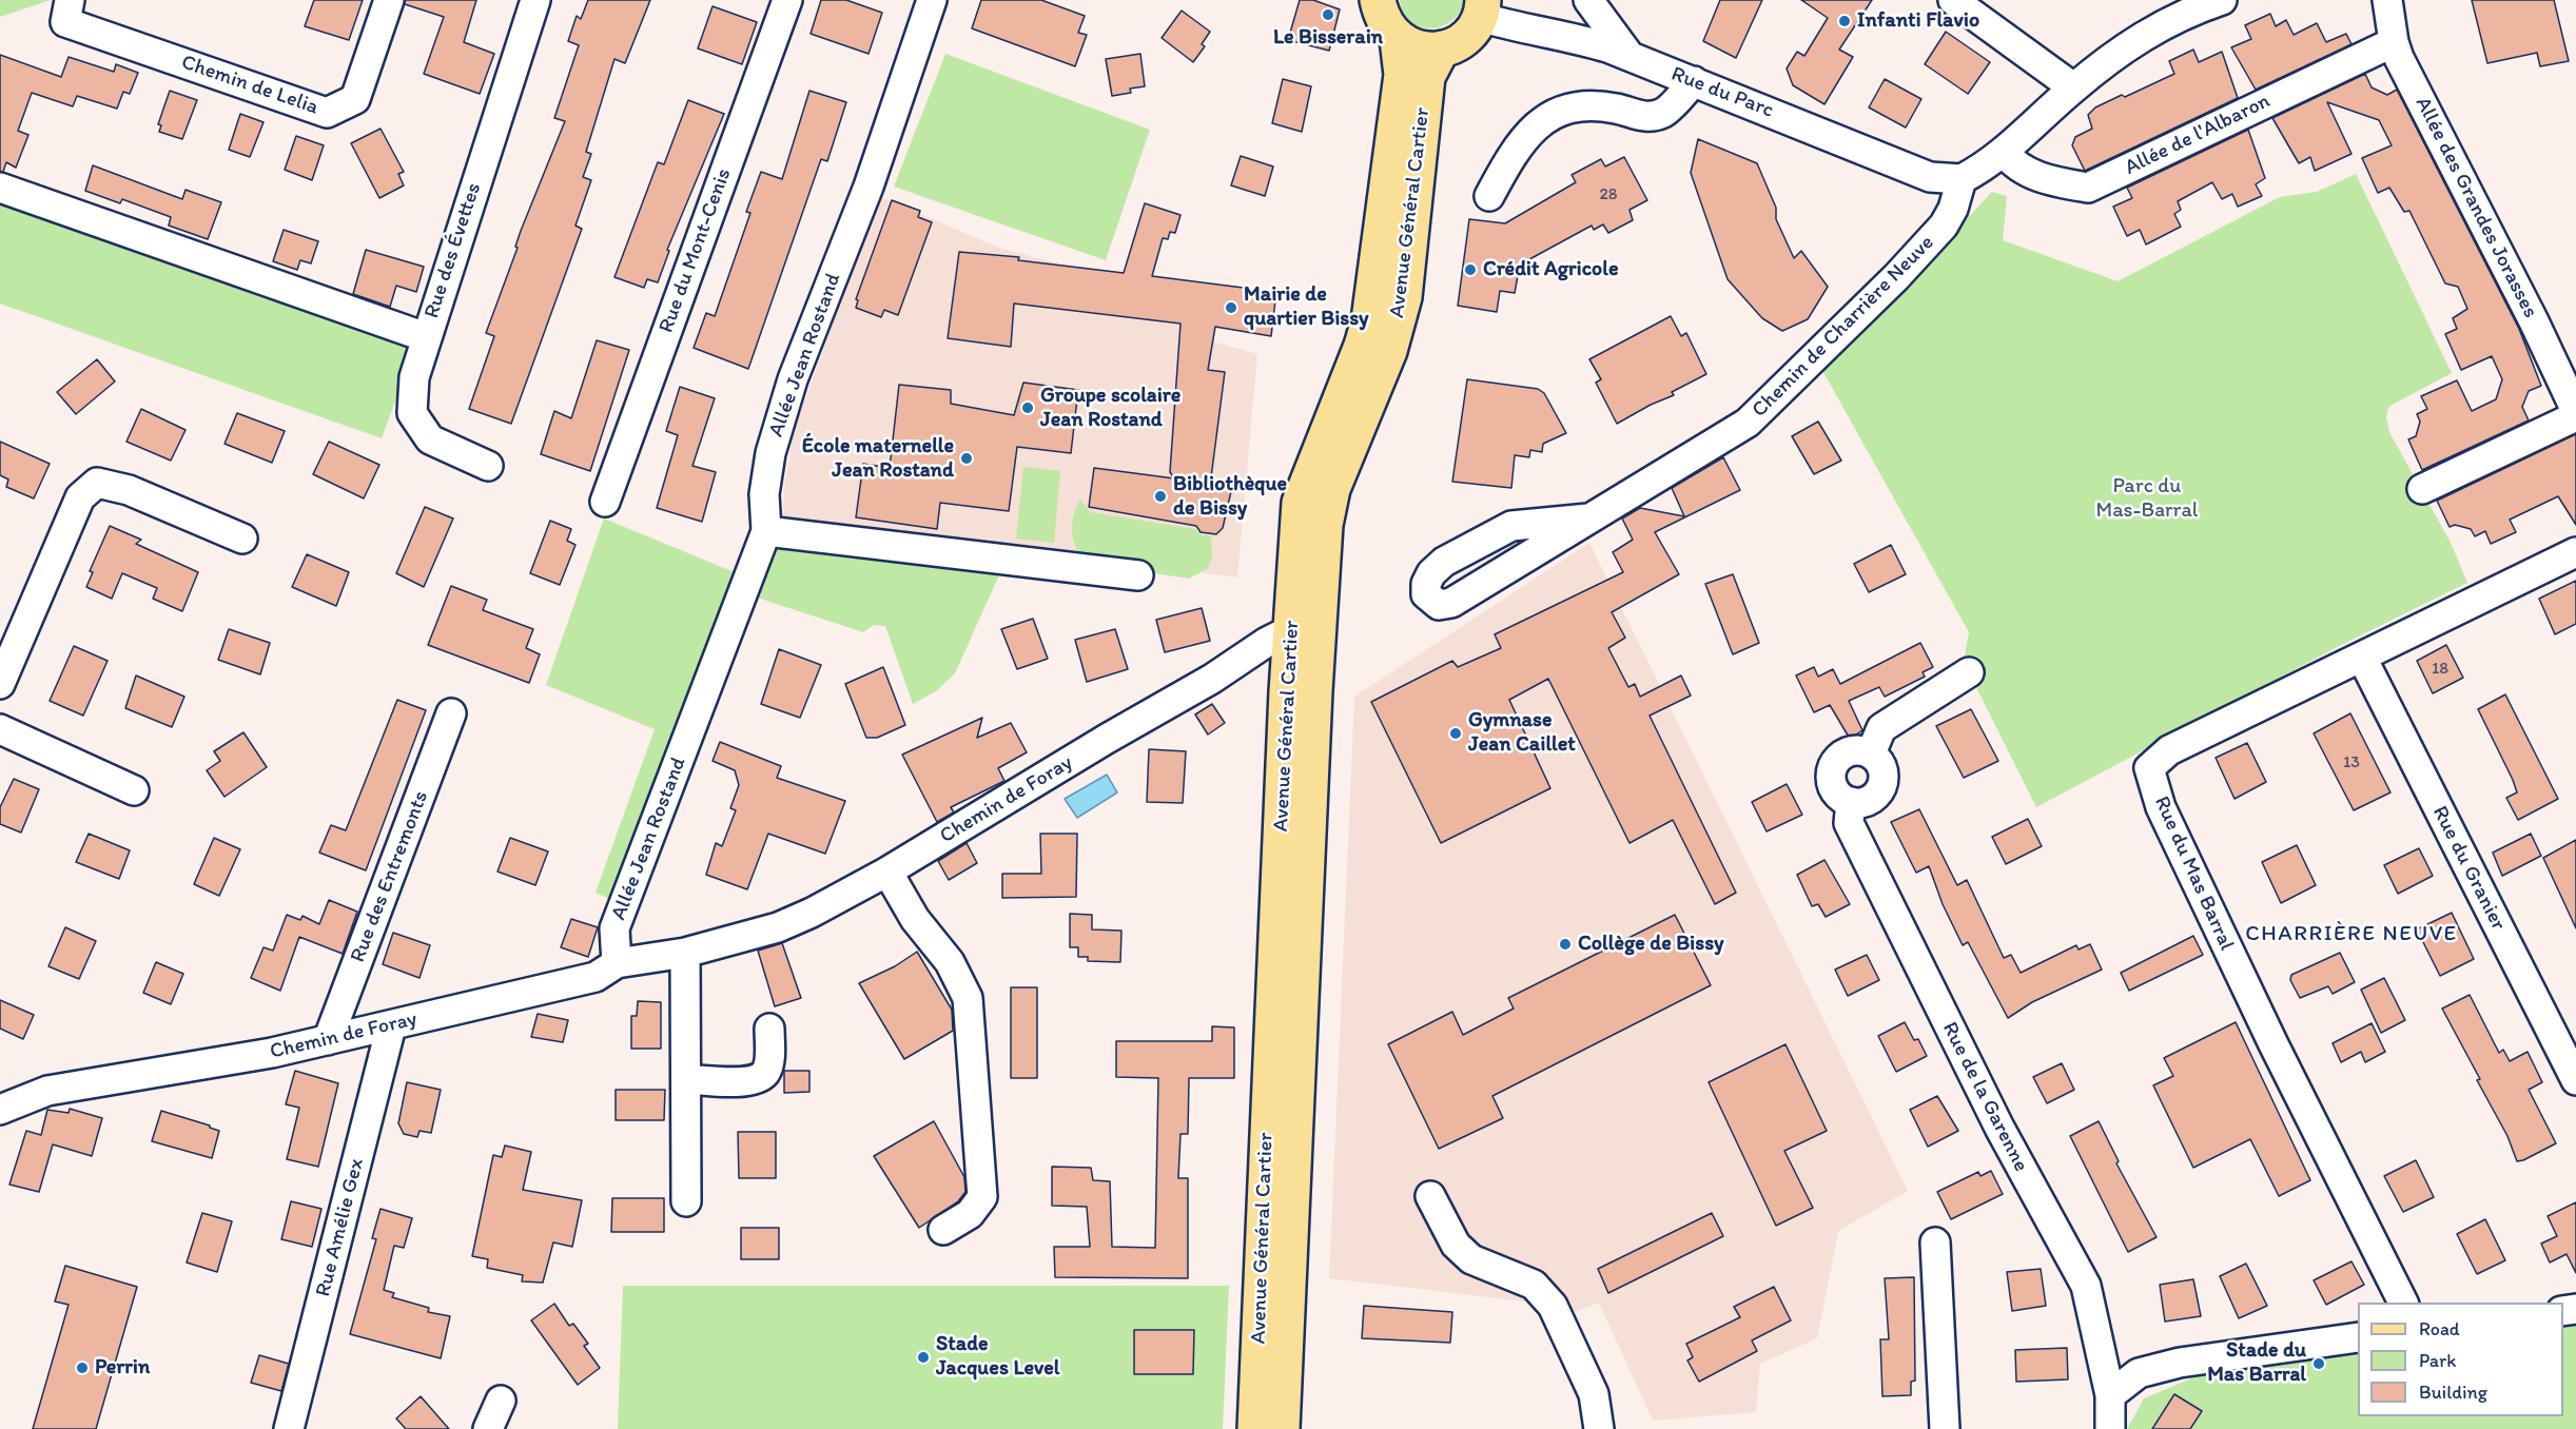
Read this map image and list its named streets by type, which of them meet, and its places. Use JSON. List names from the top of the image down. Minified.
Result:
{"streets":{"main road":["Avenue Général Cartier"],"street":["Chemin de Lelia","Rue du Parc","Allée de l'Albaron","Allée des Grandes Jorasses","Rue des Évettes","Rue du Mont-Cenis","Chemin de Charrière Neuve","Allée Jean Rostand","Chemin de Foray","Rue du Granier","Rue du Mas Barral","Rue des Entremonts","Rue de la Garenne","Rue Amélie Gex"]},"crossings":[["Rue du Parc","Chemin de Charrière Neuve"],["Allée de l'Albaron","Allée des Grandes Jorasses"],["Avenue Général Cartier","Chemin de Foray"],["Allée Jean Rostand","Chemin de Foray"],["Chemin de Foray","Rue des Entremonts"],["Chemin de Foray","Rue Amélie Gex"],["Rue du Granier","Rue du Mas Barral"]],"districts":["CHARRIÈRE NEUVE"],"parks":["Parc du Mas-Barral"],"places":["Le Bisserain","Infanti Flavio","Crédit Agricole","Mairie de quartier Bissy","Groupe scolaire Jean Rostand","École maternelle Jean Rostand","Bibliothèque de Bissy","Gymnase Jean Caillet","Collège de Bissy","Stade Jacques Level","Stade du Mas Barral","Perrin"],"house_numbers":["28","18","13"],"legend":["Road","Park","Building"]}
